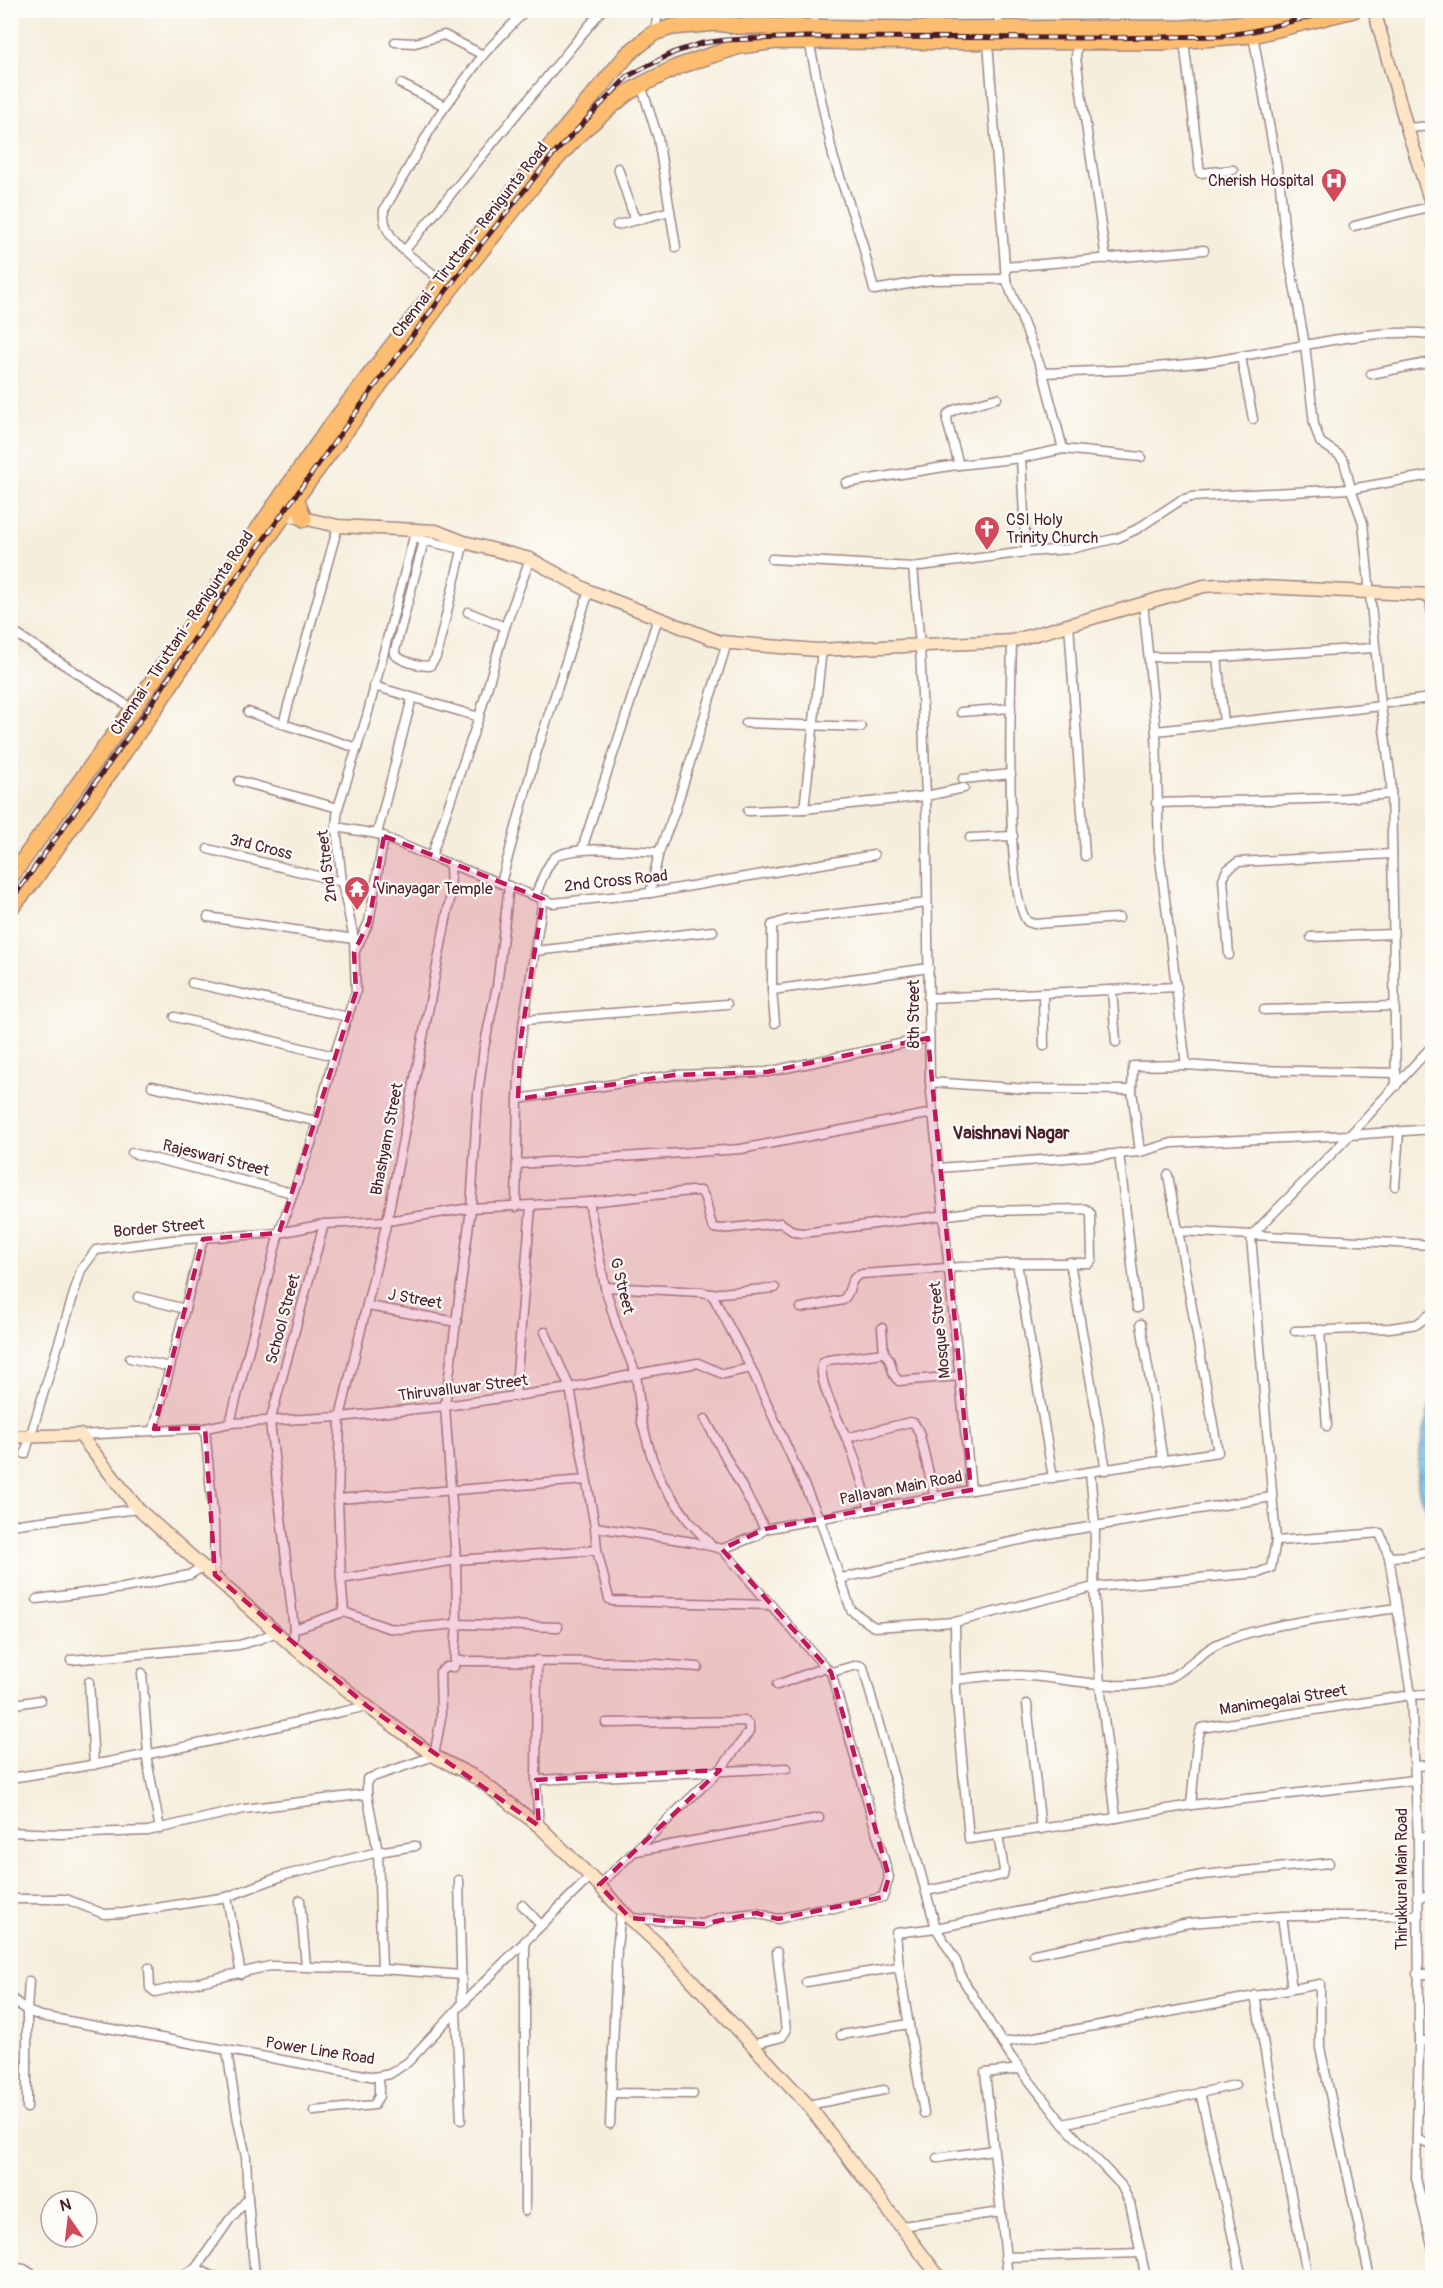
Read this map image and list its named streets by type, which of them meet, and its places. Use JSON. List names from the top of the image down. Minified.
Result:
{"streets":{"highway":["Chennai - Tiruttani - Renigunta Road"],"street":["3rd Cross","2nd Street","2nd Cross Road","8th Street","Bhashyam Street","Rajeswari Street","Border Street","G Street","J Street","School Street","Mosque Street","Thiruvalluvar Street","Pallavan Main Road","Manimegalai Street","Thirukkural Main Road","Power Line Road"]},"crossings":[["3rd Cross","2nd Street"],["2nd Street","2nd Cross Road"],["2nd Street","Rajeswari Street"],["2nd Street","Border Street"],["2nd Street","Thiruvalluvar Street"],["2nd Cross Road","Bhashyam Street"],["8th Street","Mosque Street"],["Bhashyam Street","Border Street"],["Bhashyam Street","J Street"],["Bhashyam Street","Thiruvalluvar Street"],["Border Street","G Street"],["Border Street","School Street"],["Border Street","Mosque Street"],["G Street","Thiruvalluvar Street"],["School Street","Thiruvalluvar Street"],["Mosque Street","Pallavan Main Road"],["Manimegalai Street","Thirukkural Main Road"]],"districts":["Vaishnavi Nagar"],"places":{"hospital":["Cherish Hospital"],"church":["CSI Holy Trinity Church"],"temple":["Vinayagar Temple"]},"north":"top"}
